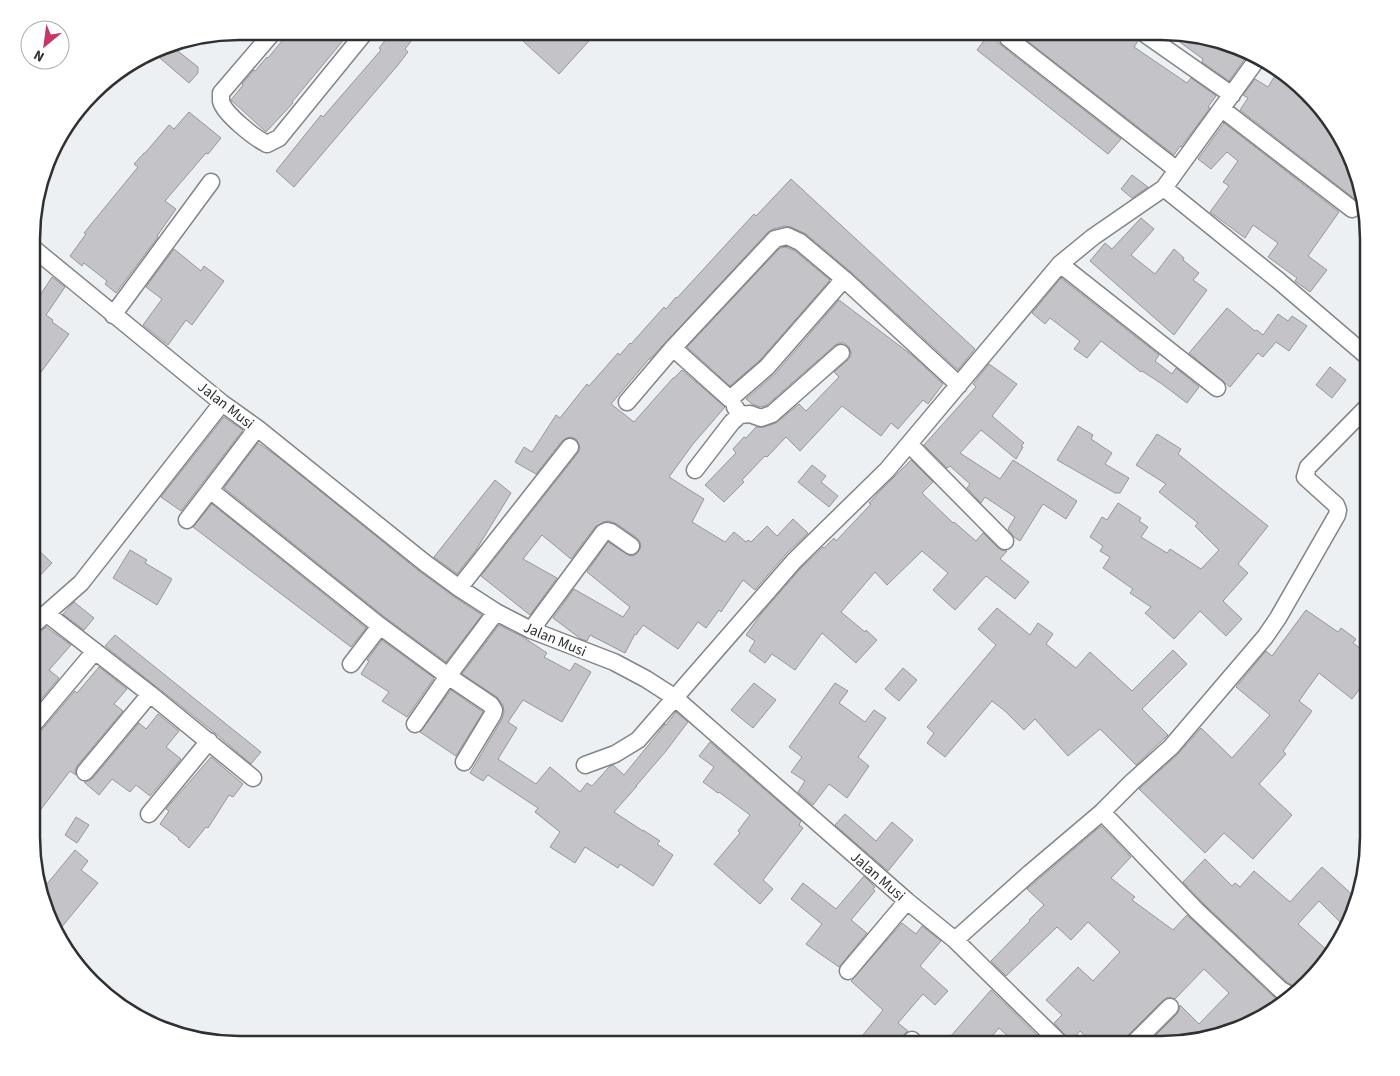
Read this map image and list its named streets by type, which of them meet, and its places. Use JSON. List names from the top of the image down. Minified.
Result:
{"streets":{"street":["Jalan Musi"]},"north":"bottom left"}
